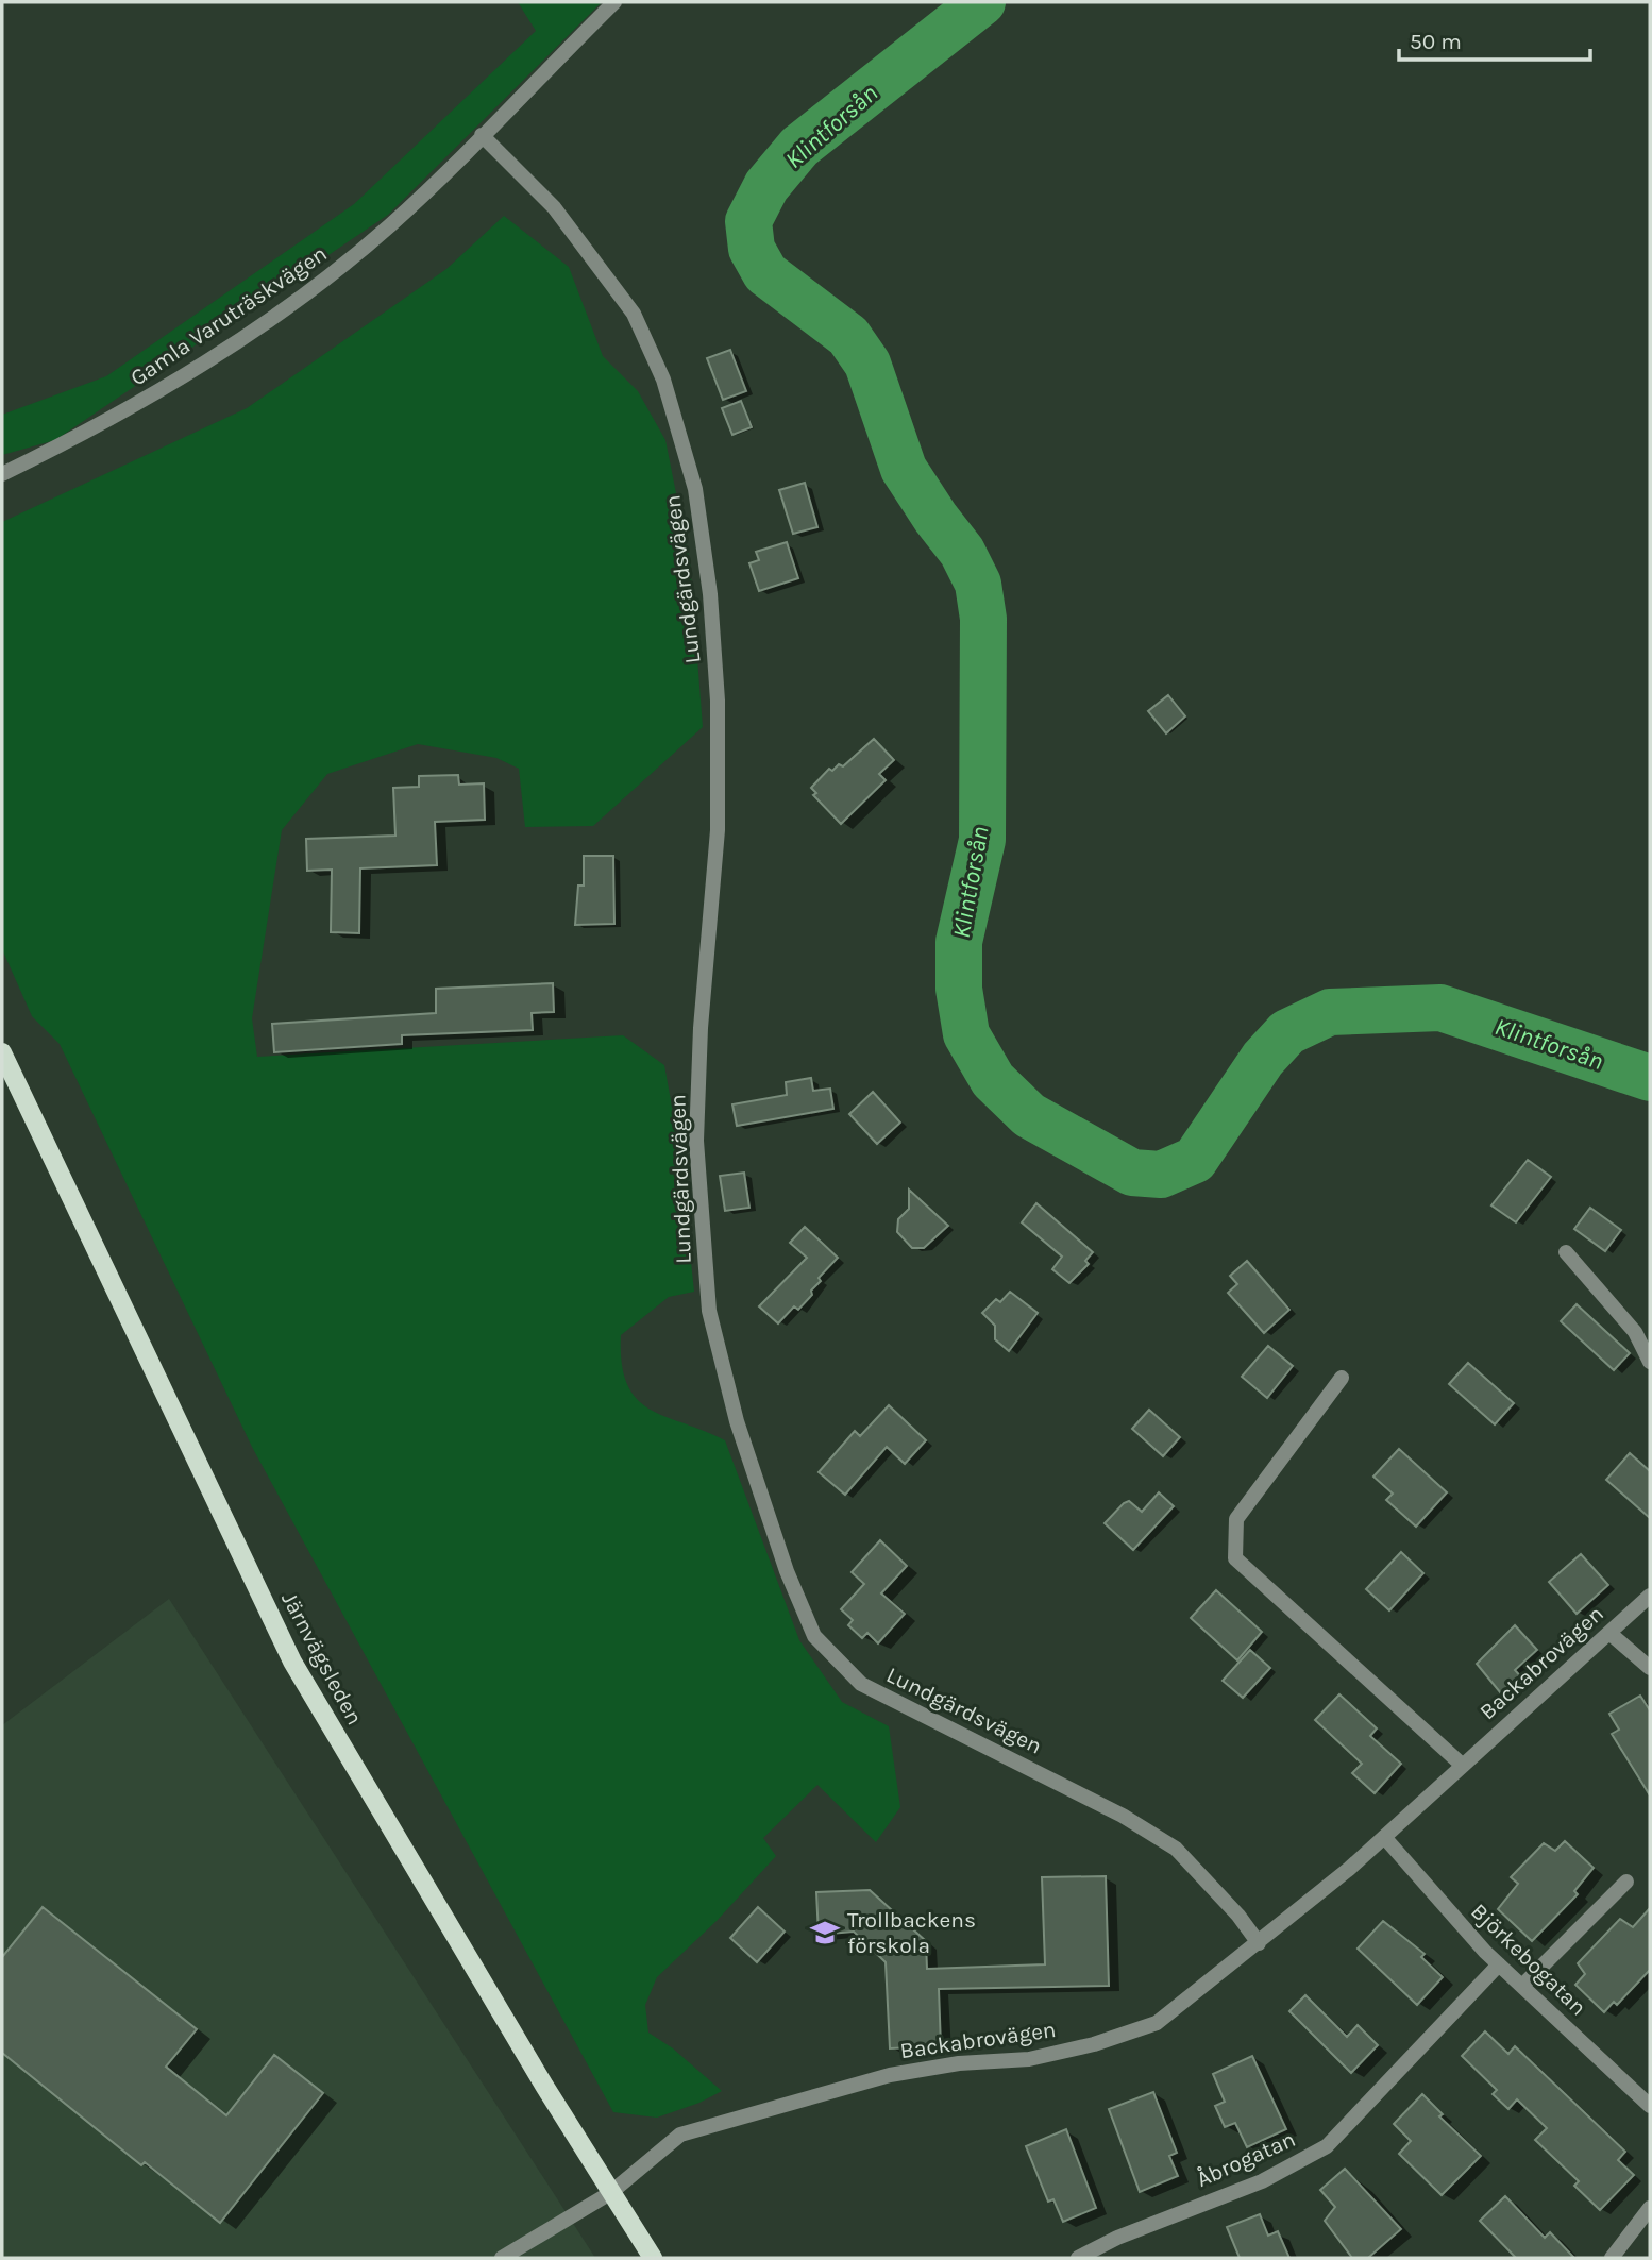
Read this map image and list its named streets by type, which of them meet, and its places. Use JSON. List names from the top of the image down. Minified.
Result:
{"streets":{"main road":["Järnvägsleden"],"street":["Gamla Varuträskvägen","Lundgärdsvägen","Backabrovägen","Björkebogatan","Åbrogatan"]},"crossings":[["Gamla Varuträskvägen","Lundgärdsvägen"],["Lundgärdsvägen","Backabrovägen"],["Järnvägsleden","Backabrovägen"],["Backabrovägen","Björkebogatan"],["Björkebogatan","Åbrogatan"]],"water":["Klintforsån"],"places":{"school or university":["Trollbackens förskola"]},"scale_bar":"50 m"}
